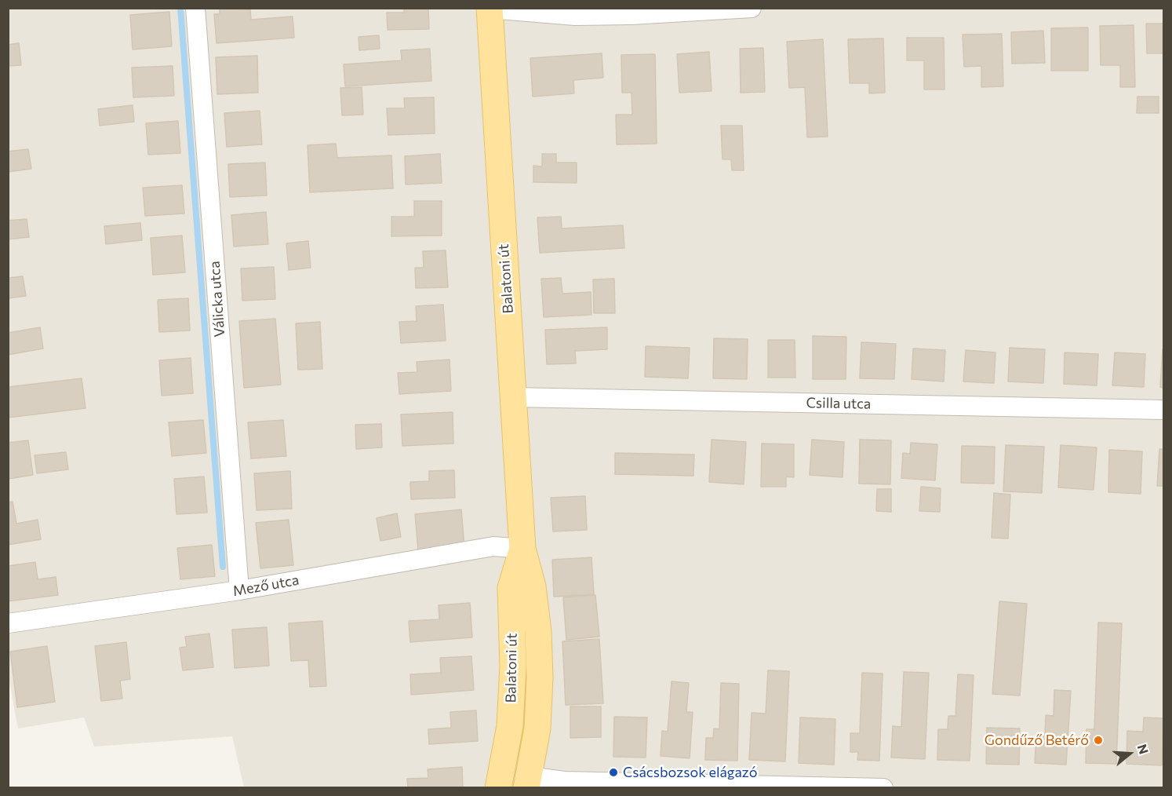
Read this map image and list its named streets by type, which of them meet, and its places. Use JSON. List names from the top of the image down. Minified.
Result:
{"streets":{"main road":["Balatoni út"],"street":["Válicka utca","Csilla utca","Mező utca"]},"crossings":[["Balatoni út","Csilla utca"],["Balatoni út","Mező utca"],["Válicka utca","Mező utca"]],"places":["Gondűző Betérő","Csácsbozsok elágazó"],"north":"right"}
